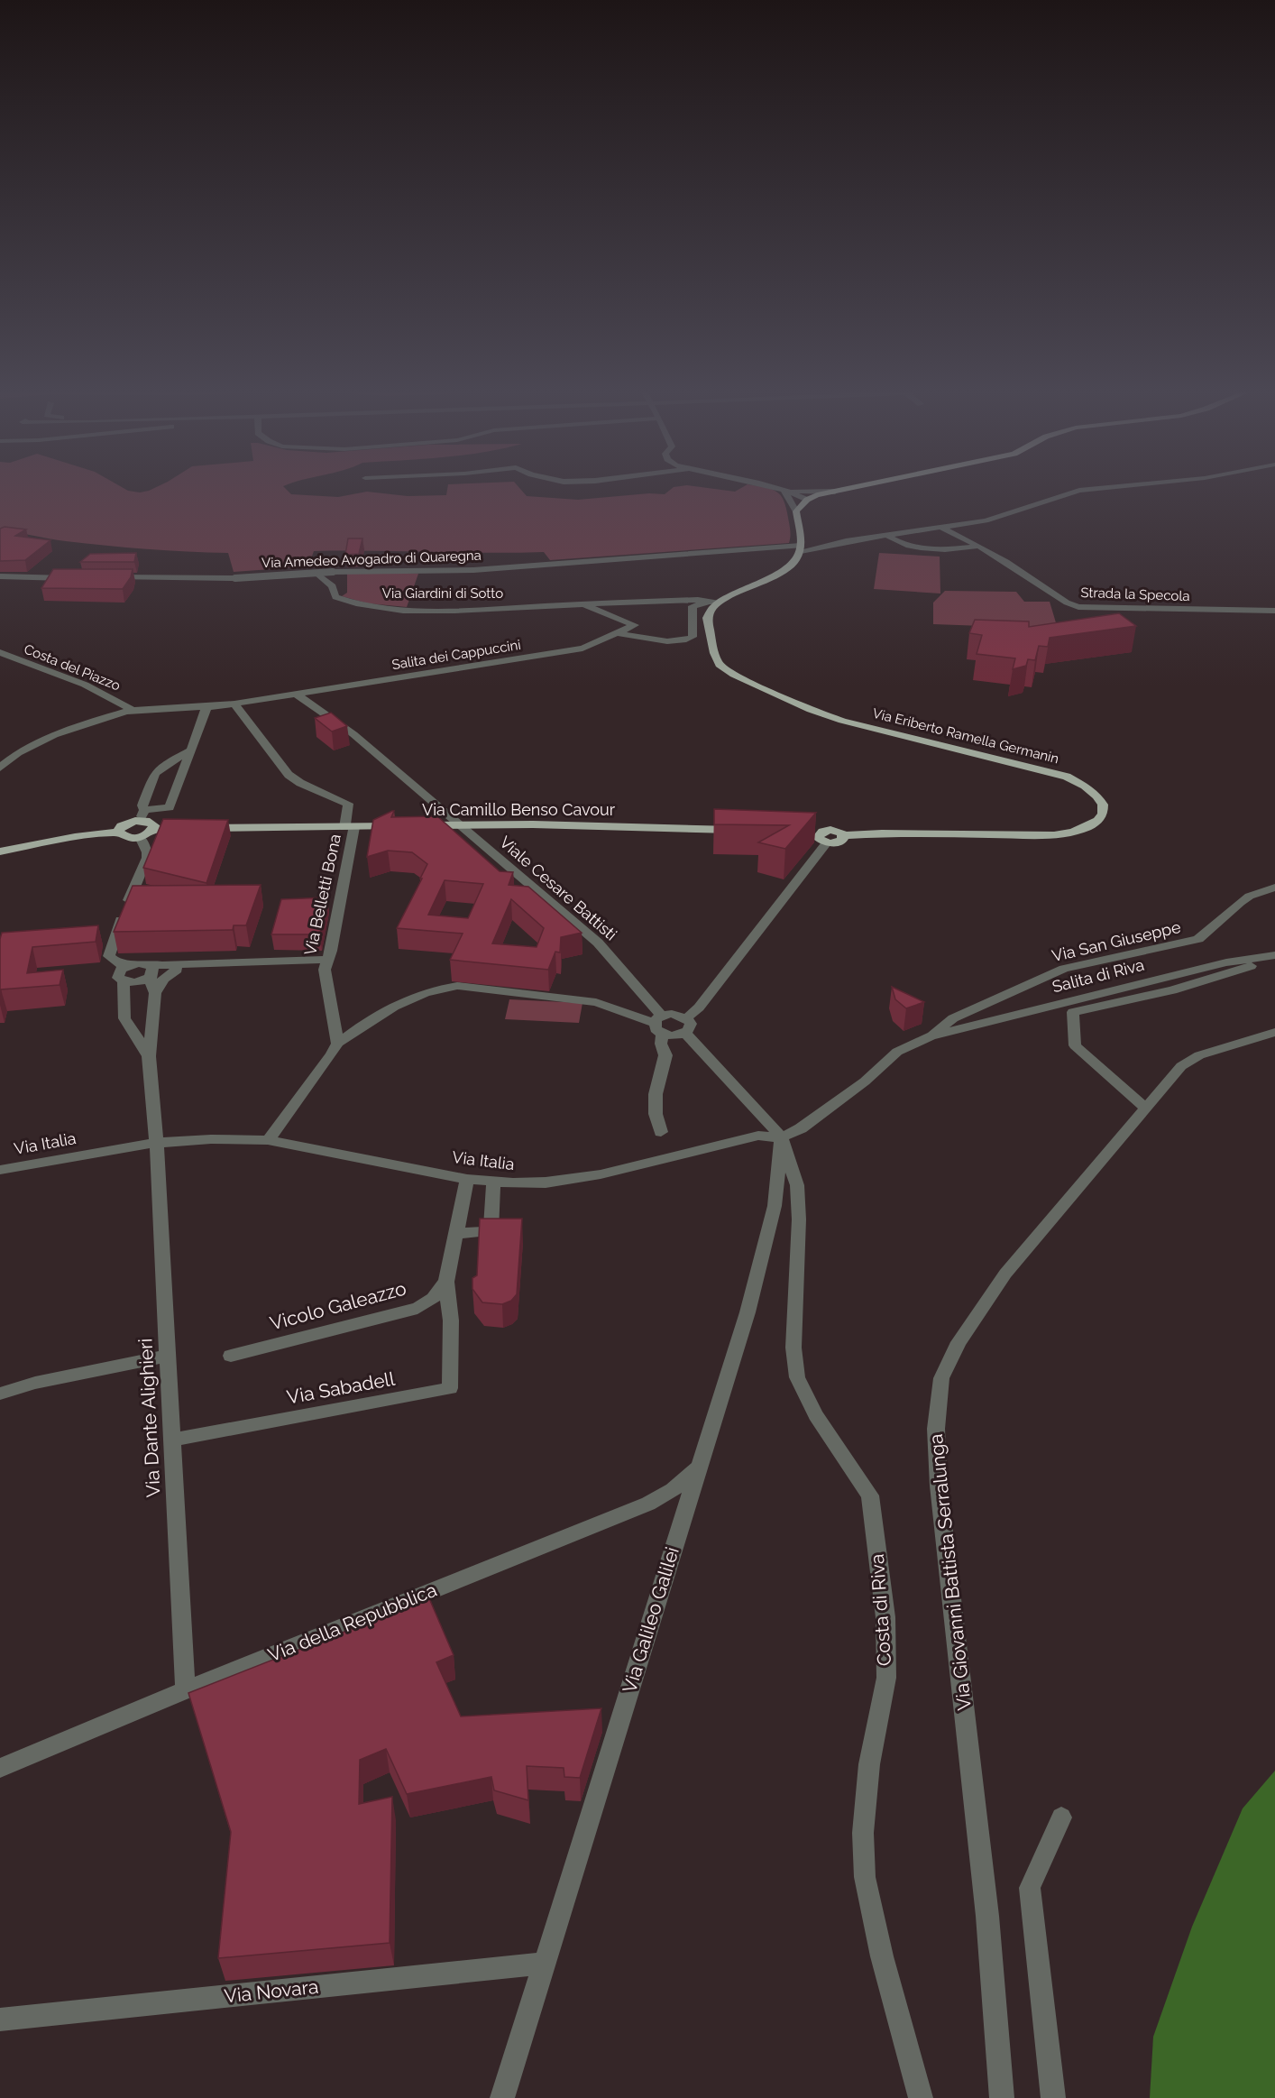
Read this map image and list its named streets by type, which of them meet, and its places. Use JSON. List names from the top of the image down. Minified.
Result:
{"streets":{"main road":["Via Eriberto Ramella Germanin","Via Camillo Benso Cavour"],"street":["Via Amedeo Avogadro di Quaregna","Via Giardini di Sotto","Strada la Specola","Salita dei Cappuccini","Costa del Piazzo","Viale Cesare Battisti","Via Belletti Bona","Via San Giuseppe","Salita di Riva","Via Italia","Vicolo Galeazzo","Via Sabadell","Via Dante Alighieri","Via Giovanni Battista Serralunga","Costa di Riva","Via Galileo Galilei","Via della Repubblica","Via Novara"]},"crossings":[["Via Amedeo Avogadro di Quaregna","Via Giardini di Sotto"],["Via Giardini di Sotto","Salita dei Cappuccini"],["Via Giardini di Sotto","Via Eriberto Ramella Germanin"],["Salita dei Cappuccini","Costa del Piazzo"],["Salita dei Cappuccini","Viale Cesare Battisti"],["Salita dei Cappuccini","Via Belletti Bona"],["Via Camillo Benso Cavour","Viale Cesare Battisti"],["Via Camillo Benso Cavour","Via Belletti Bona"],["Via San Giuseppe","Salita di Riva"],["Via San Giuseppe","Via Italia"],["Salita di Riva","Via Italia"],["Salita di Riva","Via Giovanni Battista Serralunga"],["Via Italia","Via Dante Alighieri"],["Via Italia","Costa di Riva"],["Via Italia","Via Galileo Galilei"],["Vicolo Galeazzo","Via Sabadell"],["Via Sabadell","Via Dante Alighieri"],["Via Dante Alighieri","Via della Repubblica"],["Costa di Riva","Via Galileo Galilei"],["Via Galileo Galilei","Via della Repubblica"],["Via Galileo Galilei","Via Novara"]]}
